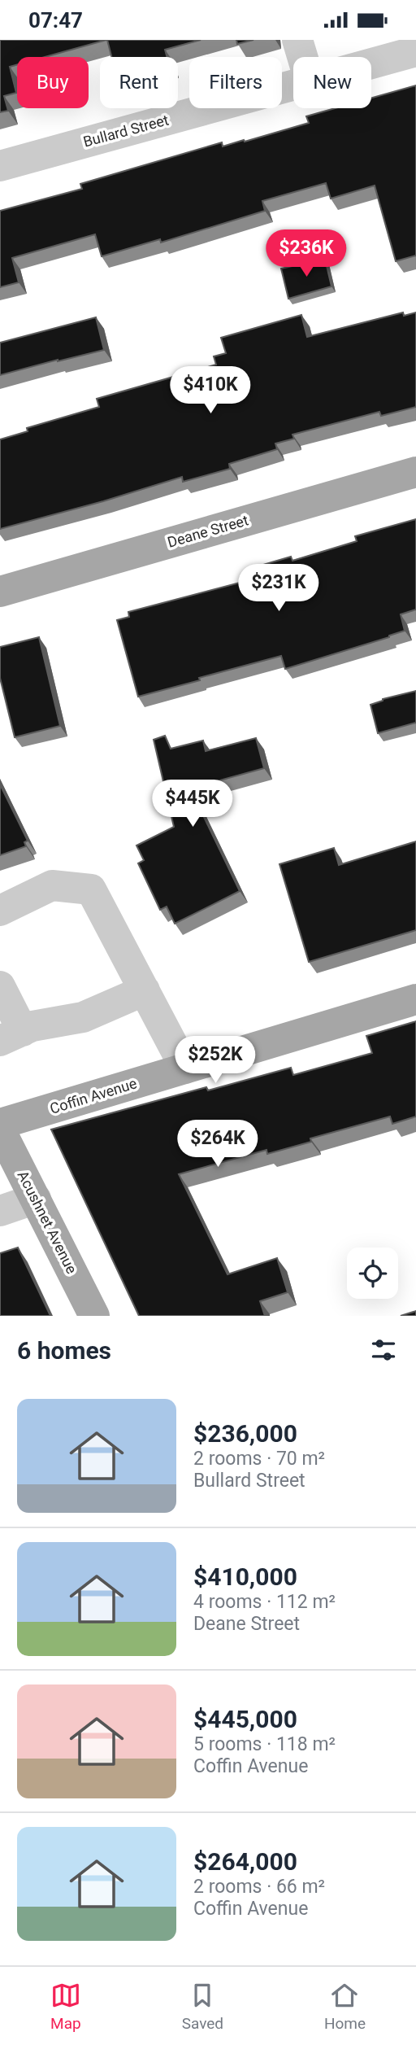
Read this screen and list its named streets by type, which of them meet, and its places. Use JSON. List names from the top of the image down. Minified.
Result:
{"streets":{"main road":["Deane Street","Coffin Avenue","Acushnet Avenue"],"street":["Bullard Street"]},"page":{"status":"07:47","chip":["Buy","Rent","Filters","New"],"price":["$236K","$410K","$231K","$445K","$252K","$264K"],"heading":"6 homes","list":[{"name":"$236,000","note":"2 rooms · 70 m² · Bullard Street"},{"name":"$410,000","note":"4 rooms · 112 m² · Deane Street"},{"name":"$445,000","note":"5 rooms · 118 m² · Coffin Avenue"},{"name":"$264,000","note":"2 rooms · 66 m² · Coffin Avenue"}],"tabs":["Map","Saved","Home"]}}
